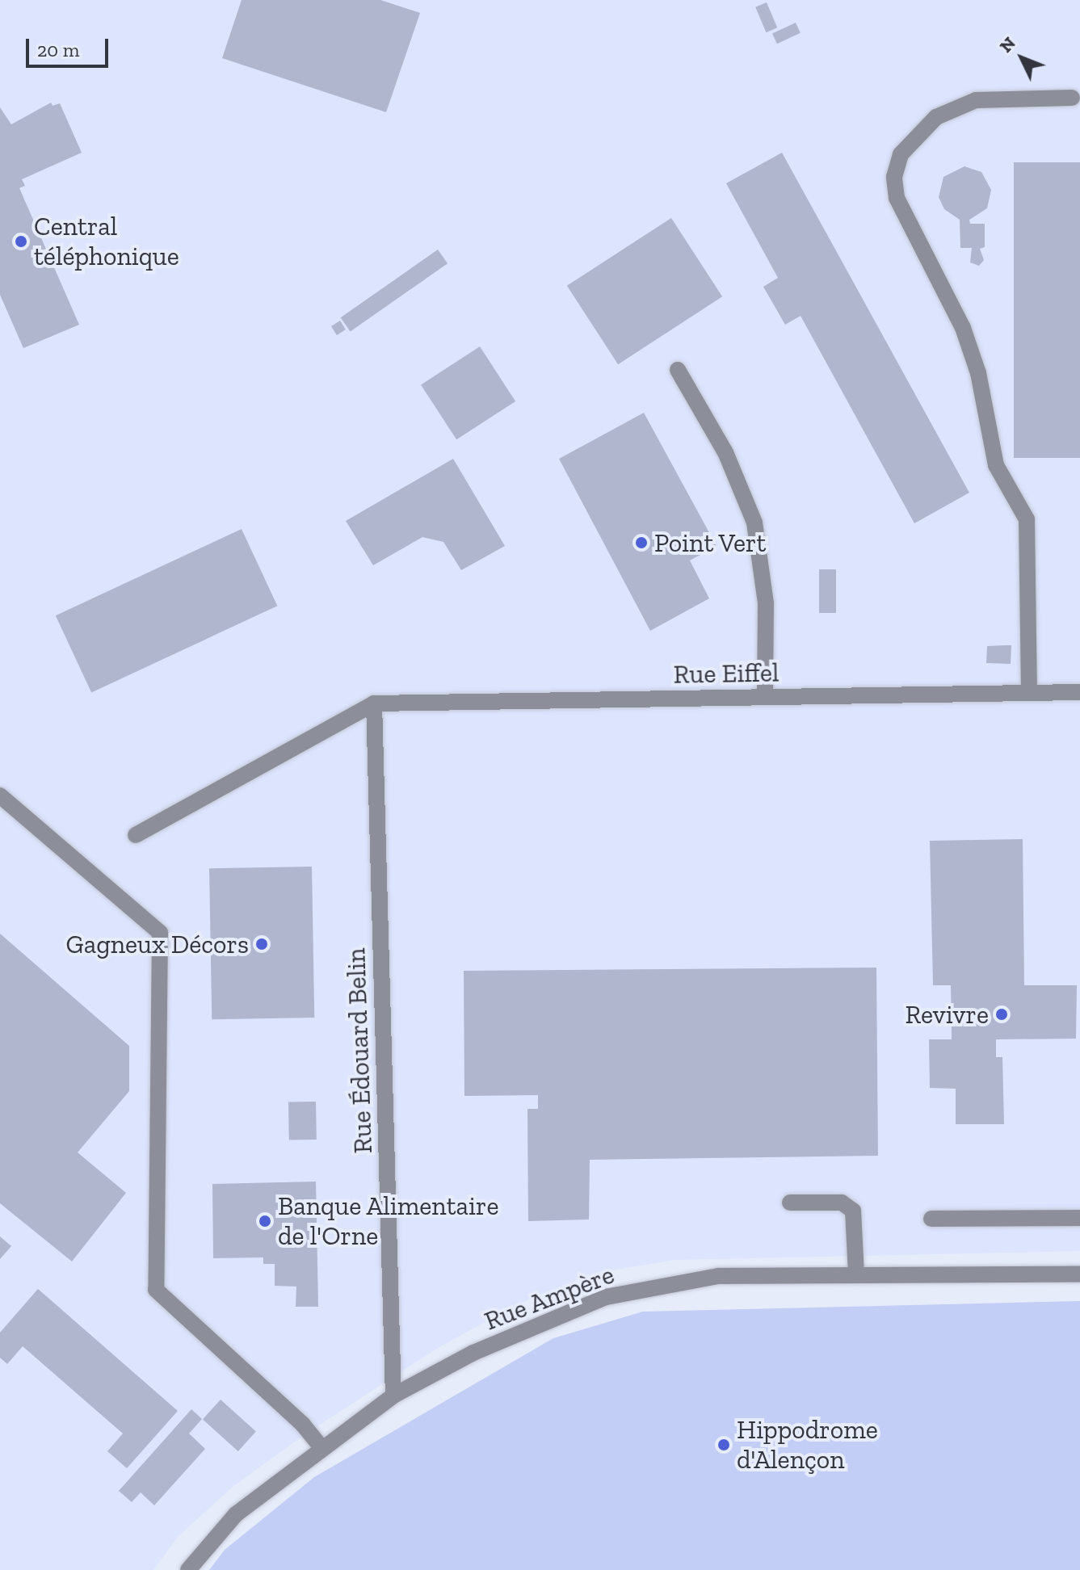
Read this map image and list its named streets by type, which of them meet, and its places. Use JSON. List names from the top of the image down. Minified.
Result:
{"streets":{"street":["Rue Eiffel","Rue Édouard Belin","Rue Ampère"]},"crossings":[["Rue Eiffel","Rue Édouard Belin"],["Rue Édouard Belin","Rue Ampère"]],"places":["Central téléphonique","Point Vert","Gagneux Décors","Revivre","Banque Alimentaire de l'Orne","Hippodrome d'Alençon"],"scale_bar":"20 m","north":"top left"}
